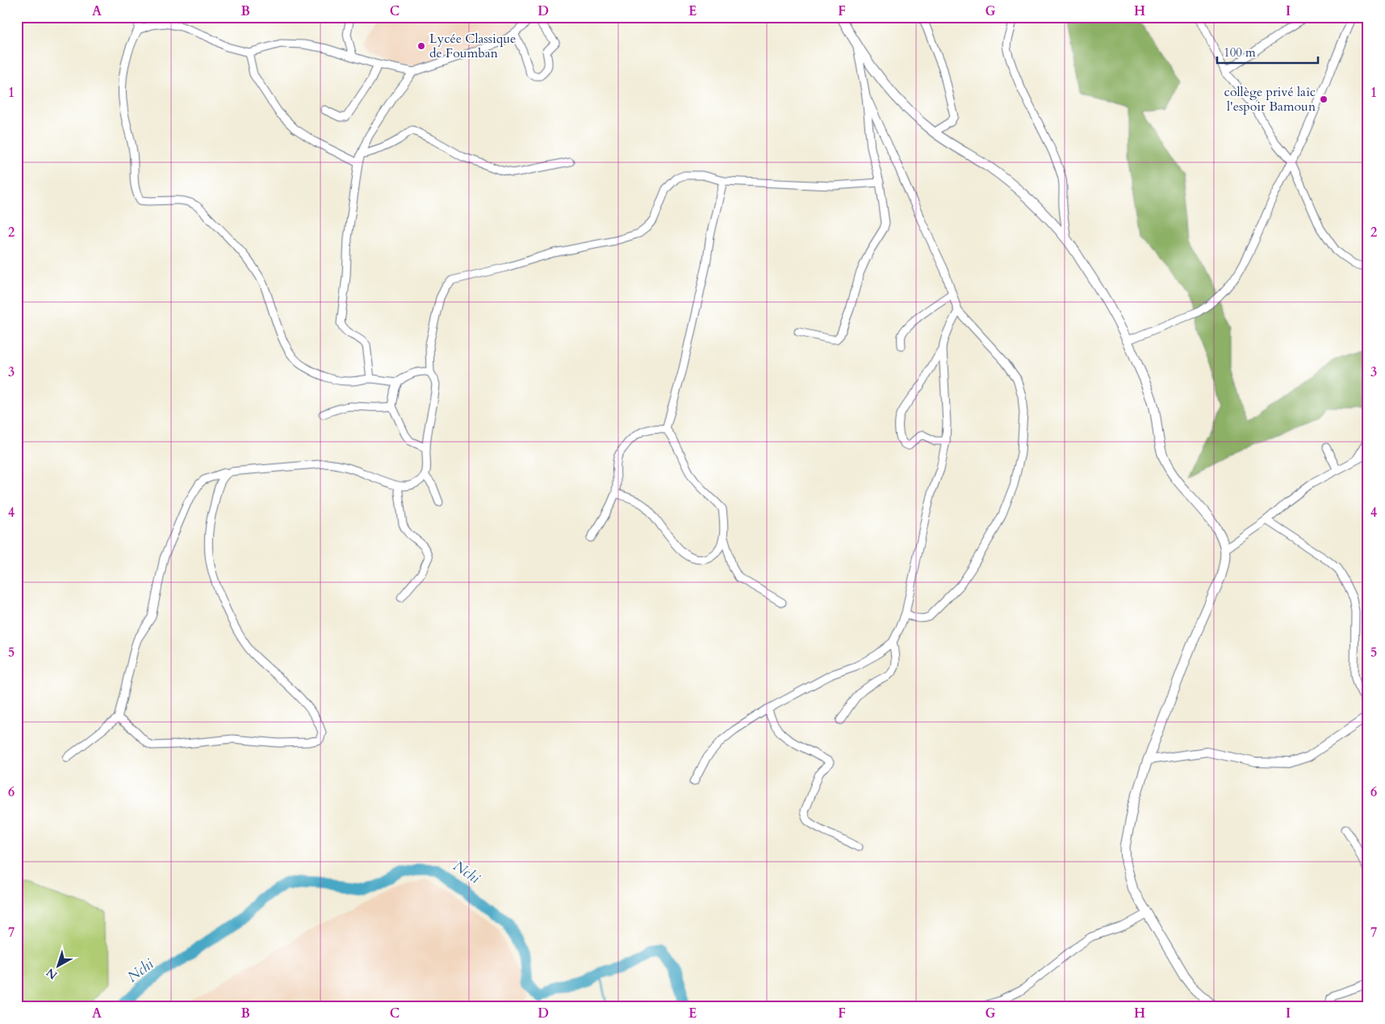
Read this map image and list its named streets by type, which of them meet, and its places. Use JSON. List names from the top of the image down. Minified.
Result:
{"water":["Nchi"],"places":["Lycée Classique de Foumban","collège privé laîc l'espoir Bamoun"],"scale_bar":"100 m","north":"bottom left","grid":{"columns":["A","B","C","D","E","F","G","H","I"],"rows":["1","2","3","4","5","6","7"]}}
